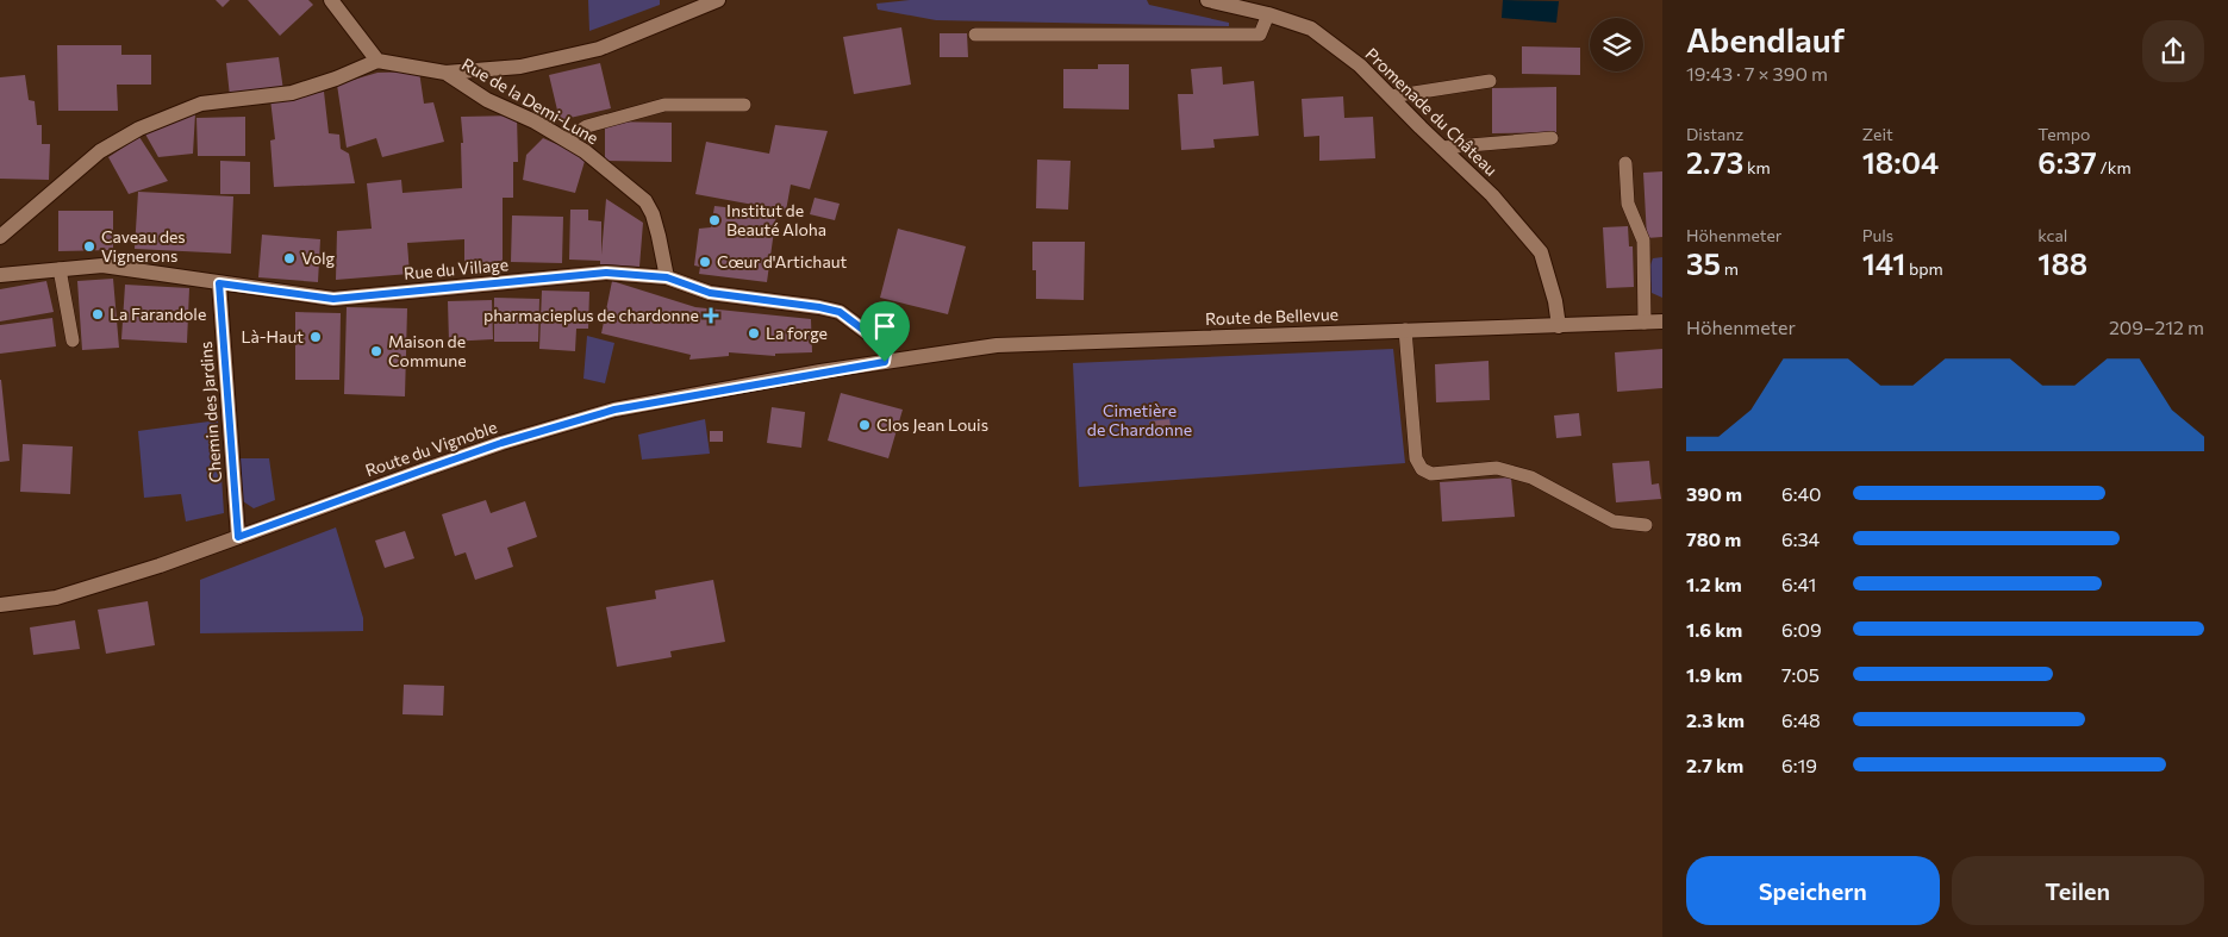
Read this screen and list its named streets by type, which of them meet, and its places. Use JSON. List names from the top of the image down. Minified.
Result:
{"streets":{"street":["Rue de la Demi-Lune","Promenade du Château","Rue du Village","Route de Bellevue","Chemin des Jardins","Route du Vignoble"]},"crossings":[["Rue de la Demi-Lune","Rue du Village"],["Promenade du Château","Route de Bellevue"],["Rue du Village","Route de Bellevue"],["Rue du Village","Chemin des Jardins"],["Rue du Village","Route du Vignoble"],["Route de Bellevue","Route du Vignoble"],["Chemin des Jardins","Route du Vignoble"]],"parks":["Cimetière de Chardonne"],"places":{"other":["Institut de Beauté Aloha","Caveau des Vignerons","Volg","Cœur d'Artichaut","La Farandole","La forge","Là-Haut","Maison de Commune","Clos Jean Louis"],"health":["pharmacieplus de chardonne"]},"page":{"heading":["Abendlauf","19:43 · 7 × 390 m"],"stats":[["Distanz","2.73 km"],["Zeit","18:04"],["Tempo","6:37 /km"],["Höhenmeter","35 m"],["Puls","141 bpm"],["kcal","188"]],"chart":["Höhenmeter","209–212 m"],"list":[{"name":"390 m","note":"6:40"},{"name":"780 m","note":"6:34"},{"name":"1.2 km","note":"6:41"},{"name":"1.6 km","note":"6:09"},{"name":"1.9 km","note":"7:05"},{"name":"2.3 km","note":"6:48"},{"name":"2.7 km","note":"6:19"}],"buttons":["Speichern","Teilen"]}}
